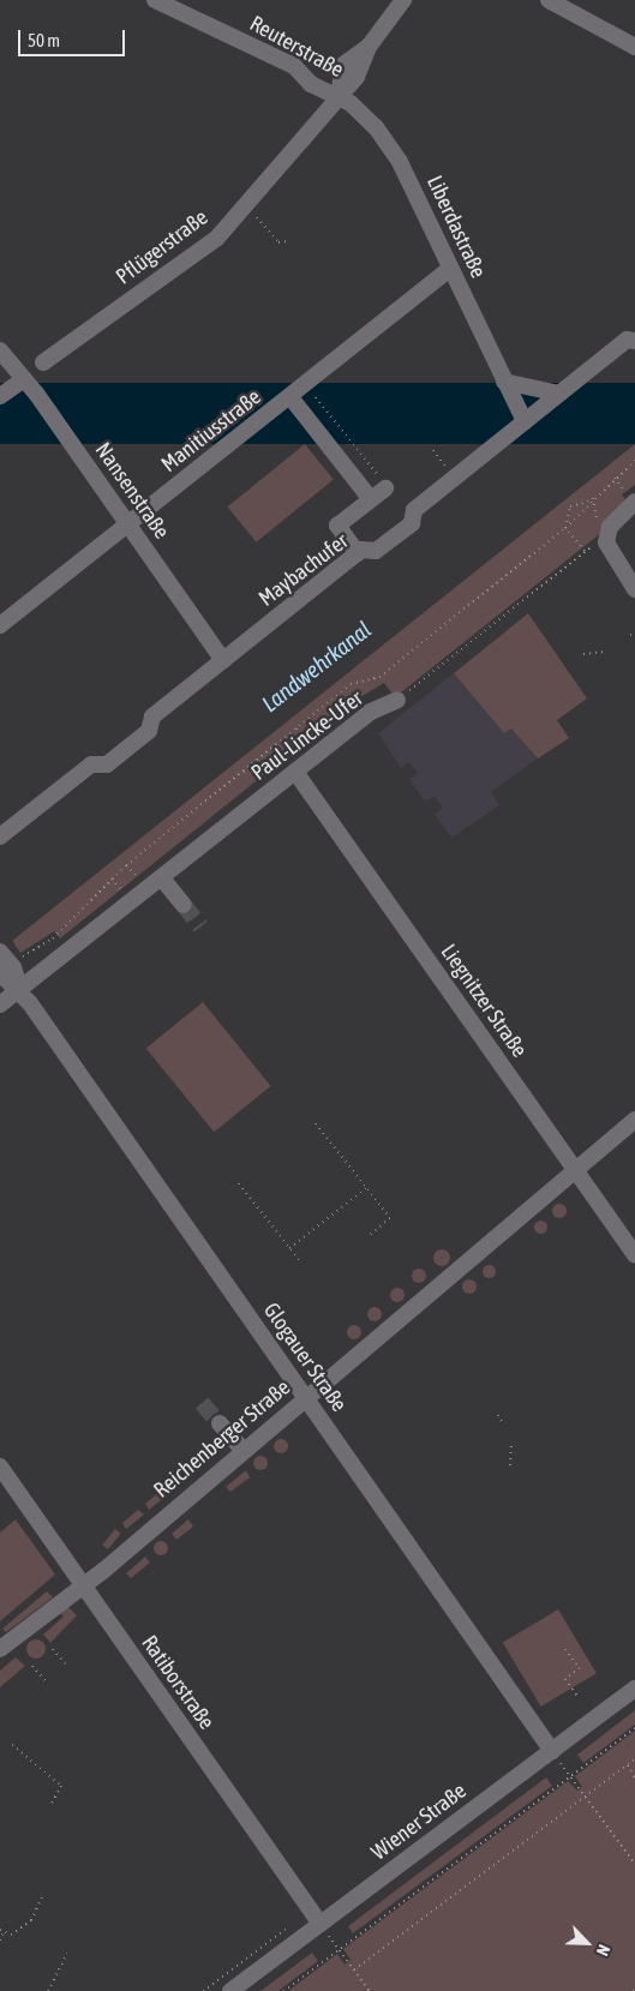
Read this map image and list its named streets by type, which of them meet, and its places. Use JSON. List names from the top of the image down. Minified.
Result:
{"streets":{"street":["Reuterstraße","Liberdastraße","Pflügerstraße","Manitiusstraße","Nansenstraße","Maybachufer","Paul-Lincke-Ufer","Liegnitzer Straße","Glogauer Straße","Reichenberger Straße","Ratiborstraße","Wiener Straße"]},"crossings":[["Reuterstraße","Liberdastraße"],["Reuterstraße","Pflügerstraße"],["Liberdastraße","Pflügerstraße"],["Liberdastraße","Manitiusstraße"],["Liberdastraße","Maybachufer"],["Manitiusstraße","Nansenstraße"],["Nansenstraße","Maybachufer"],["Paul-Lincke-Ufer","Liegnitzer Straße"],["Paul-Lincke-Ufer","Glogauer Straße"],["Liegnitzer Straße","Reichenberger Straße"],["Glogauer Straße","Reichenberger Straße"],["Glogauer Straße","Wiener Straße"],["Reichenberger Straße","Ratiborstraße"],["Ratiborstraße","Wiener Straße"]],"water":["Landwehrkanal"],"scale_bar":"50 m","north":"bottom right"}
